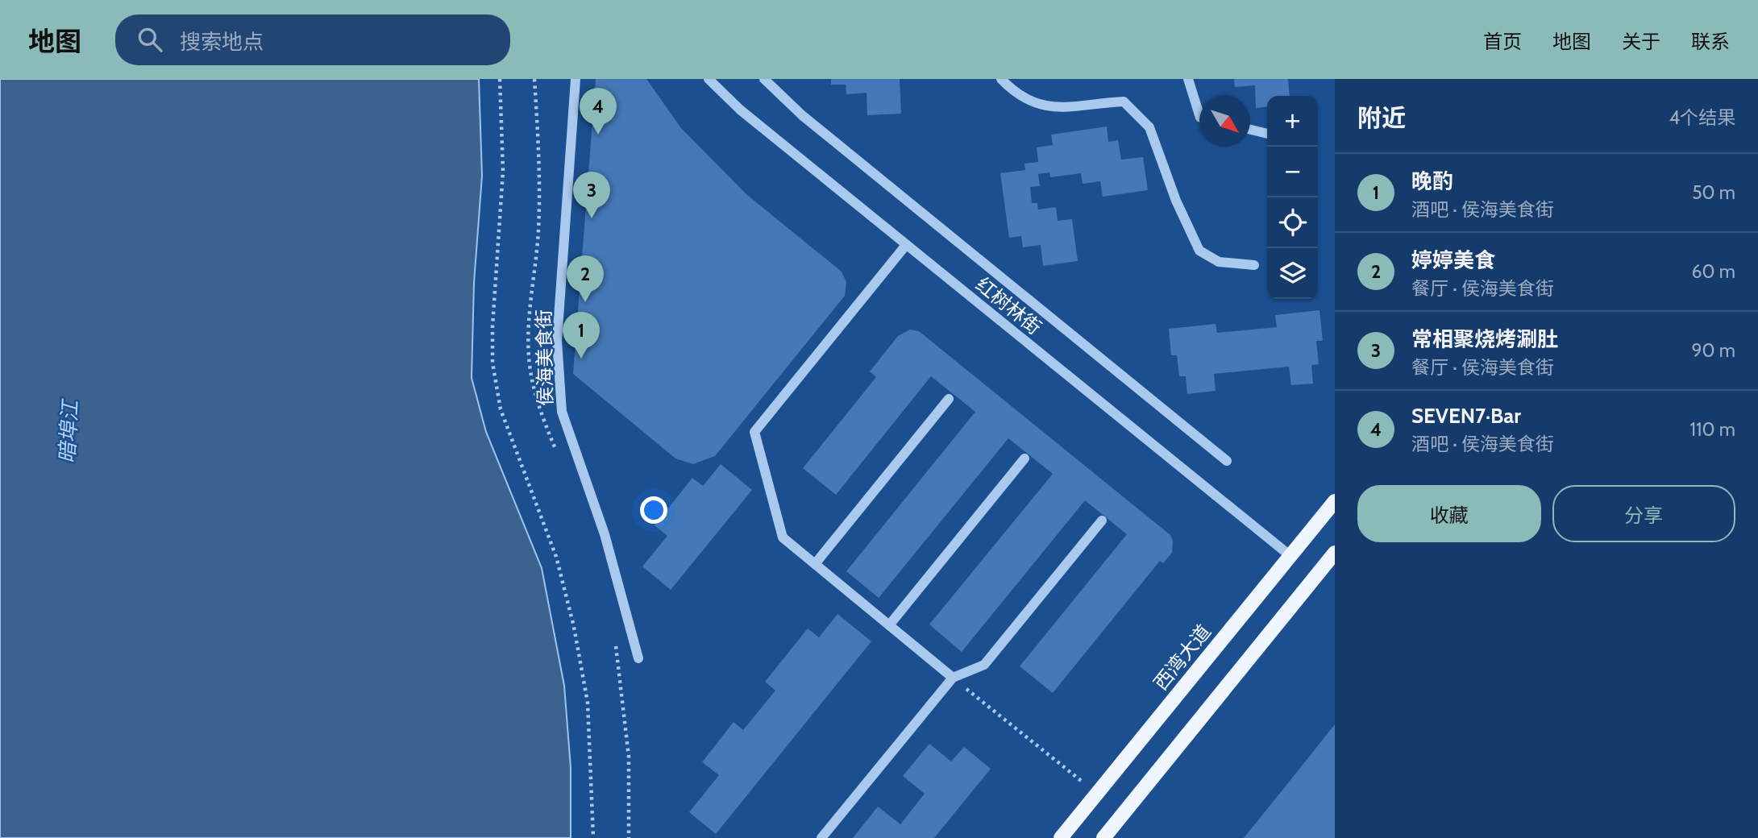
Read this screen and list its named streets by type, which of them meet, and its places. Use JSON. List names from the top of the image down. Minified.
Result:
{"streets":{"main road":["西湾大道"],"street":["红树林街","侯海美食街"]},"crossings":[["红树林街","西湾大道"]],"water":["暗埠江"],"north":"bottom right","page":{"header":"地图","search":"搜索地点","nav":["首页","地图","关于","联系"],"heading":["附近","4个结果"],"pins":["4","3","2","1"],"map_buttons":["+","−"],"list":[{"mark":"1","name":"晚酌","note":"酒吧 · 侯海美食街","value":"50 m"},{"mark":"2","name":"婷婷美食","note":"餐厅 · 侯海美食街","value":"60 m"},{"mark":"3","name":"常相聚烧烤涮肚","note":"餐厅 · 侯海美食街","value":"90 m"},{"mark":"4","name":"SEVEN7·Bar","note":"酒吧 · 侯海美食街","value":"110 m"}],"buttons":["收藏","分享"]}}
